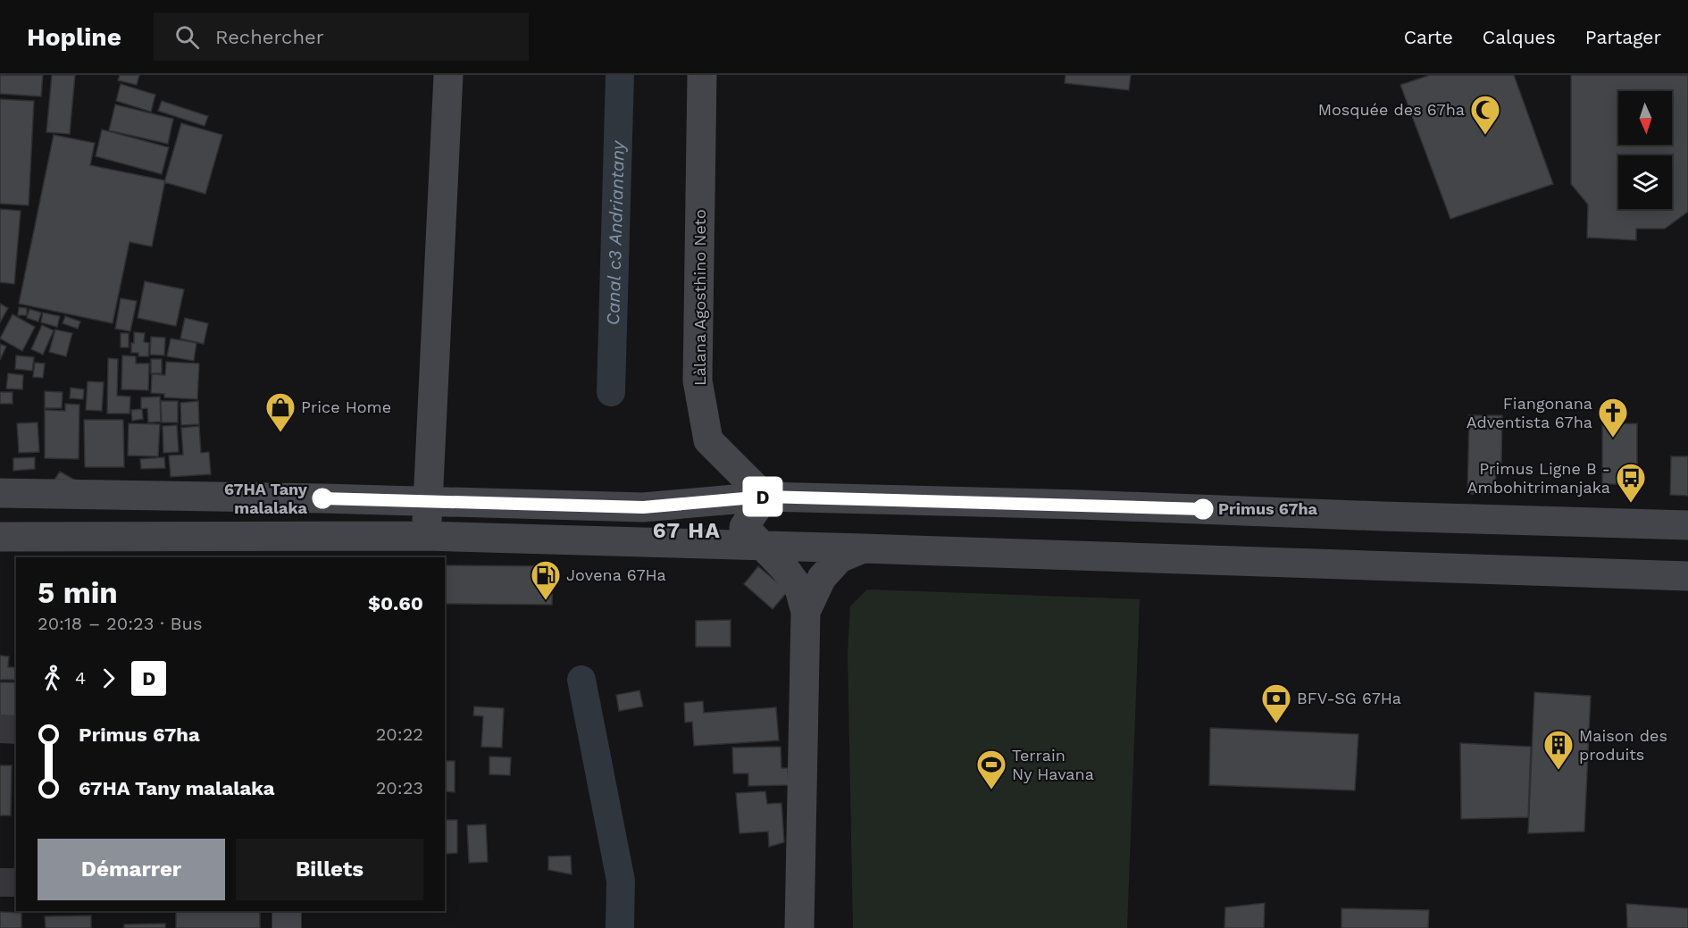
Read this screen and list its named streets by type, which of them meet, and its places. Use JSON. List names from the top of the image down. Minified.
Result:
{"streets":{"main road":["Làlana Agosthino Neto"]},"districts":["67 HA"],"water":["Canal c3 Andriantany"],"places":{"mosque":["Mosquée des 67ha"],"shop":["Price Home"],"church":["Fiangonana Adventista 67ha"],"other":["67HA Tany malalaka","Primus 67ha"],"bus stop":["Primus Ligne B - Ambohitrimanjaka"],"fuel station":["Jovena 67Ha"],"bank":["BFV-SG 67Ha"],"building":["Maison des produits"],"sports":["Terrain Ny Havana"]},"lines":["bus line D"],"north":"bottom","page":{"header":"Hopline","search":"Rechercher","nav":["Carte","Calques","Partager"],"on_map":"D","heading":["5 min","20:18 – 20:23 · Bus","$0.60"],"legs":["4","D"],"list":[{"name":"Primus 67ha","value":"20:22"},{"name":"67HA Tany malalaka","value":"20:23"}],"buttons":["Démarrer","Billets"]}}
